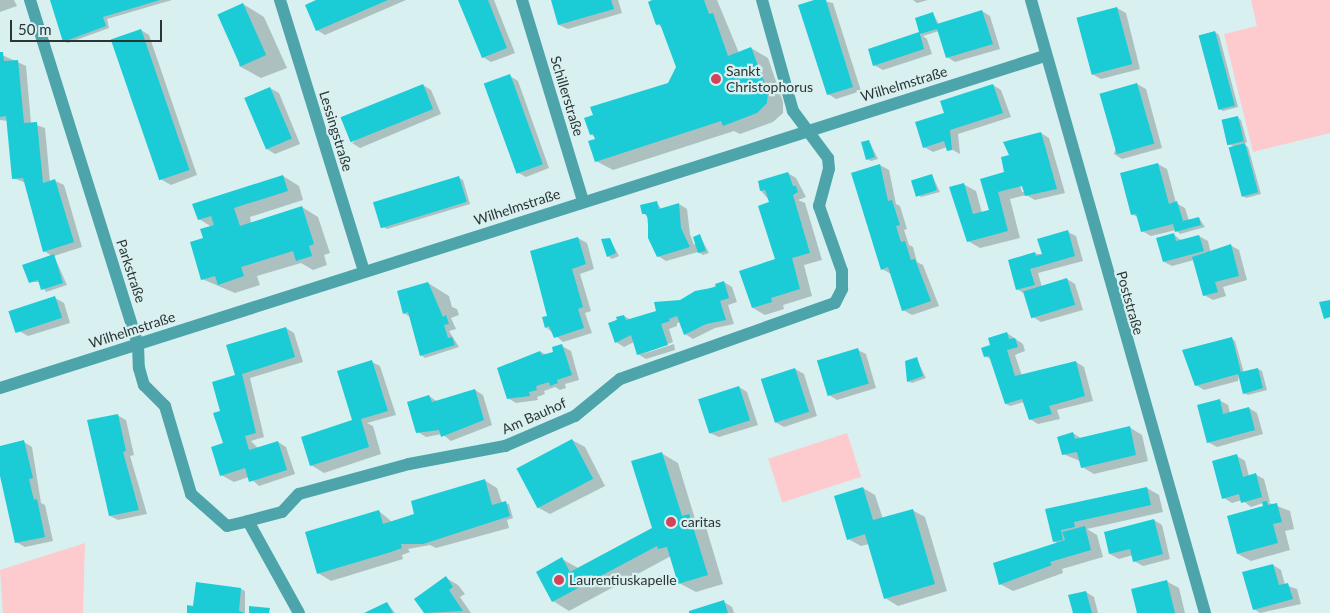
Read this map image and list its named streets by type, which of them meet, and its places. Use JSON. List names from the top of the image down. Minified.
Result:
{"streets":{"street":["Wilhelmstraße","Schillerstraße","Lessingstraße","Parkstraße","Poststraße","Am Bauhof"]},"crossings":[["Wilhelmstraße","Schillerstraße"],["Wilhelmstraße","Lessingstraße"],["Wilhelmstraße","Parkstraße"],["Wilhelmstraße","Poststraße"],["Wilhelmstraße","Am Bauhof"],["Parkstraße","Am Bauhof"]],"places":["Sankt Christophorus","caritas","Laurentiuskapelle"],"scale_bar":"50 m"}
